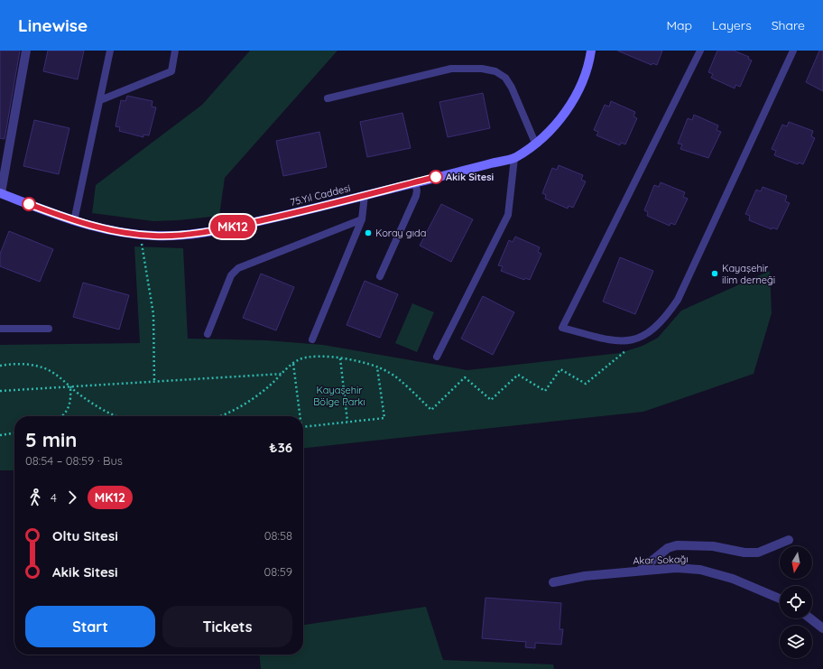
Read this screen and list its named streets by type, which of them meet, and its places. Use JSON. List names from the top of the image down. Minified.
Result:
{"streets":{"street":["75.Yıl Caddesi","Akar Sokağı"]},"parks":["Kayaşehir Bölge Parkı"],"places":["Akik Sitesi","Koray gıda","Kayaşehir ilim derneği"],"lines":["bus line MK12"],"north":"bottom","page":{"header":"Linewise","nav":["Map","Layers","Share"],"on_map":"MK12","heading":["5 min","08:54 – 08:59 · Bus","₺36"],"legs":["4","MK12"],"list":[{"name":"Oltu Sitesi","value":"08:58"},{"name":"Akik Sitesi","value":"08:59"}],"buttons":["Start","Tickets"]}}
